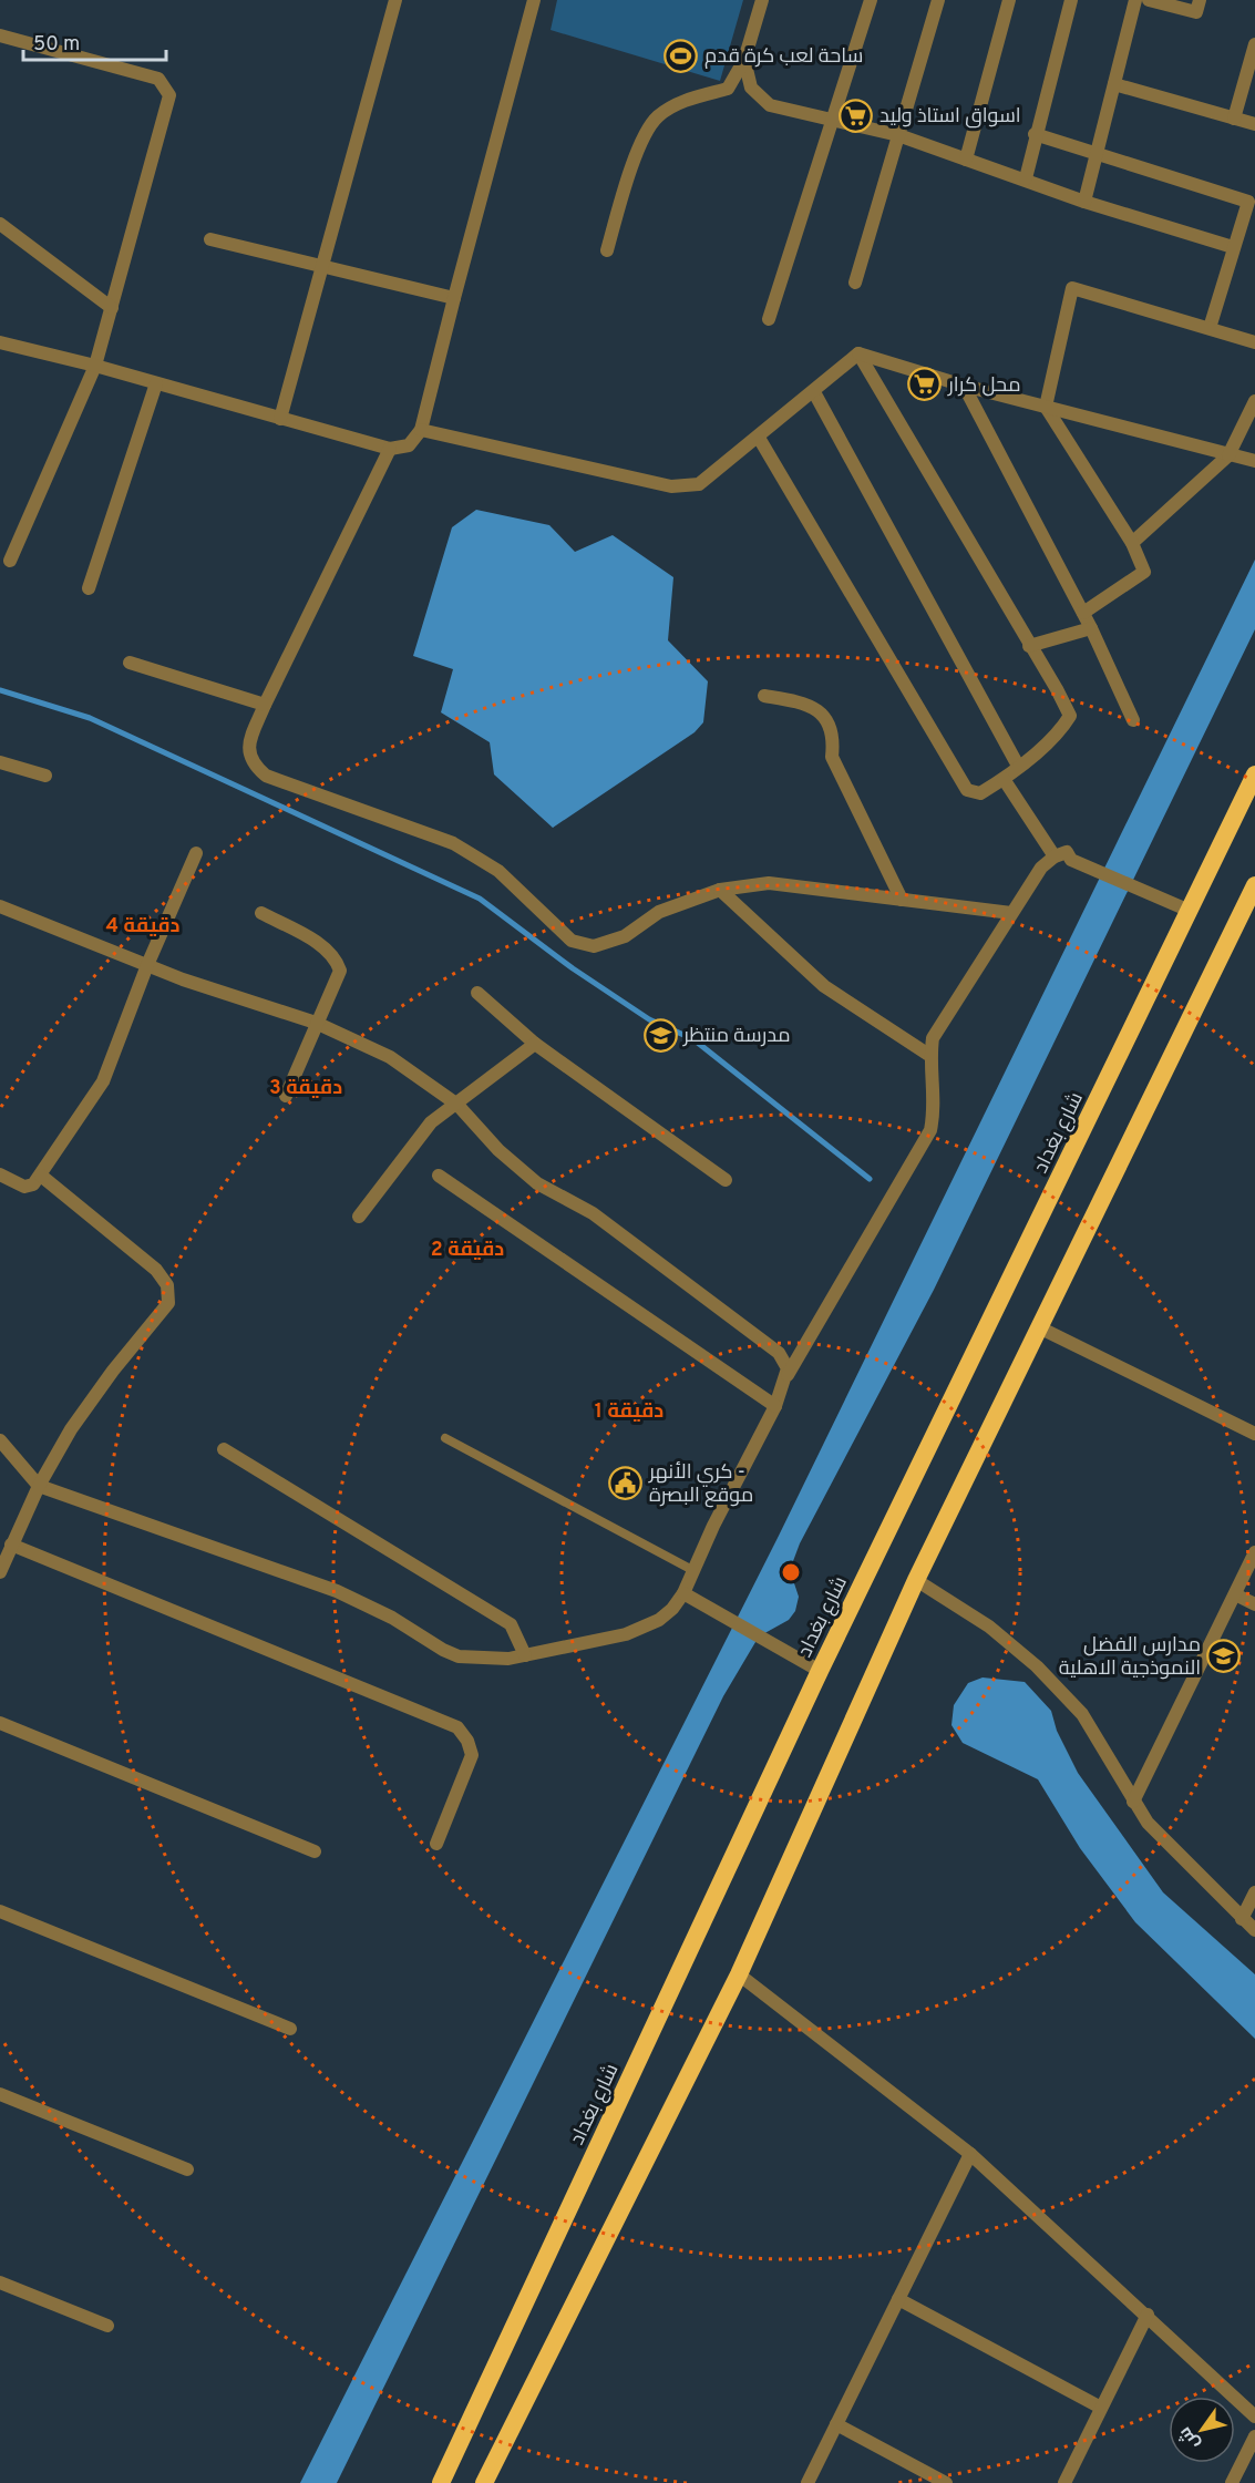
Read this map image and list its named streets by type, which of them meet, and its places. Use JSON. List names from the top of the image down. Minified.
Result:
{"streets":{"highway":["شارع بغداد"]},"places":{"sports":["ساحة لعب كرة قدم"],"supermarket":["اسواق استاذ وليد","محل كرار"],"school or university":["مدرسة منتظر","مدارس الفضل النموذجية الاهلية"],"public building":["كري الأنهر - موقع البصرة"]},"scale_bar":"50 m","north":"bottom left","rings":["4 دقيقة","3 دقيقة","2 دقيقة","1 دقيقة"]}
